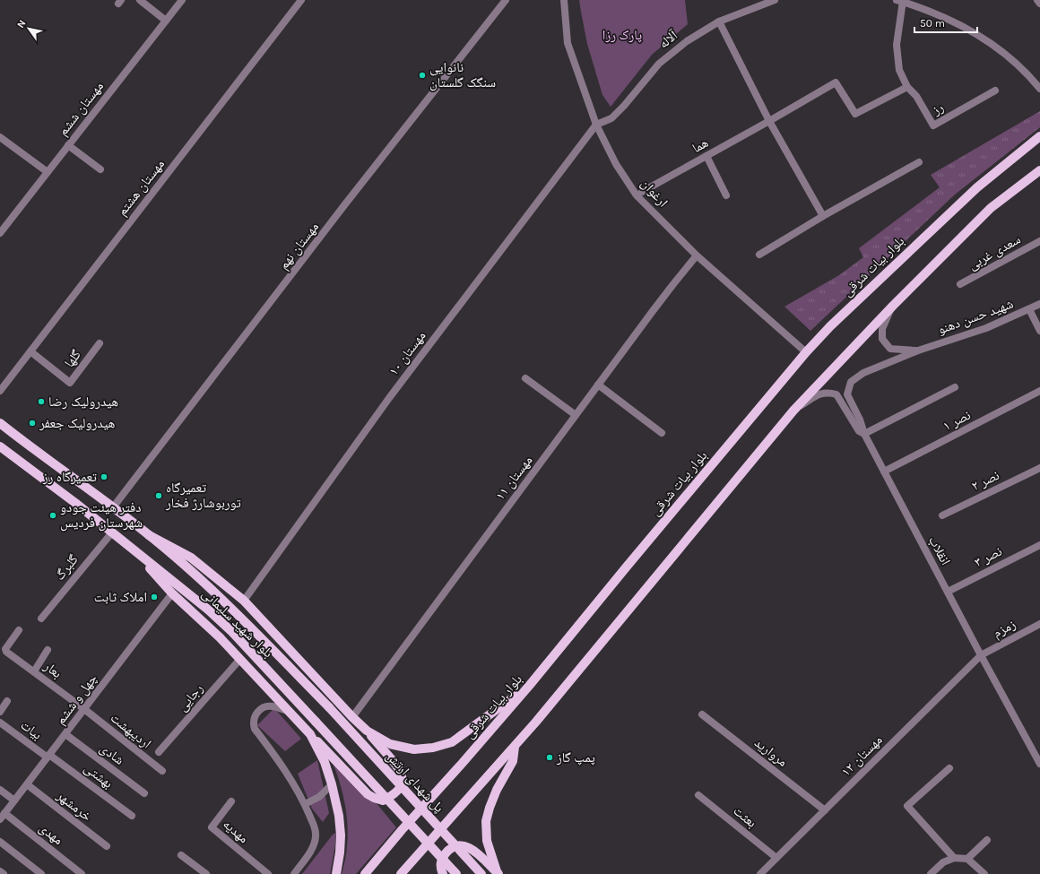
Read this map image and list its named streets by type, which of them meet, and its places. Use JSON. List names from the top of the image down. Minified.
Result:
{"streets":{"main road":["بلوار بیات شرقی","بلوار شهید سلیمانی","پل شهدای ارتش"],"street":["آلاله","مهستان ششم","رز","هما","مهستان هشتم","ارغوان","مهستان نهم","سعدی غربی","شهید حسن دهنو","مهستان ۱۰","گلها","نصر ۱","مهستان ۱۱","نصر ۲","انقلاب","نصر ۳","گلبرگ","زمزم","بعار","رجایی","چهل و ششم","بیات","اردیبهشت","مروارید","شادی","مهستان ۱۲","بهشتی","خرمشهر","بعثت","مهدیه","مهدی"]},"crossings":[["آلاله","ارغوان"],["آلاله","مهستان ۱۰"],["رز","هما"],["مهستان هشتم","گلها"],["ارغوان","بلوار بیات شرقی"],["ارغوان","مهستان ۱۰"],["ارغوان","مهستان ۱۱"],["شهید حسن دهنو","انقلاب"],["نصر ۱","انقلاب"],["انقلاب","نصر ۳"],["انقلاب","زمزم"],["انقلاب","مهستان ۱۲"],["بلوار شهید سلیمانی","پل شهدای ارتش"],["زمزم","مهستان ۱۲"],["بعار","چهل و ششم"],["بعار","اردیبهشت"],["چهل و ششم","بیات"],["چهل و ششم","اردیبهشت"],["چهل و ششم","شادی"],["چهل و ششم","بهشتی"],["چهل و ششم","خرمشهر"],["چهل و ششم","مهدی"],["بیات","بهشتی"],["مروارید","مهستان ۱۲"],["مهستان ۱۲","بعثت"]],"parks":["پارک رزا"],"places":["نانوایی سنگک گلستان","هیدرولیک رضا","هیدرولیک جعفر","تعمیرگاه رز","تعمیرگاه توربوشارژ فخار","دفتر هیئت جودو شهرستان فردیس","املاک ثابت","پمپ گاز"],"scale_bar":"50 m","north":"top left"}
